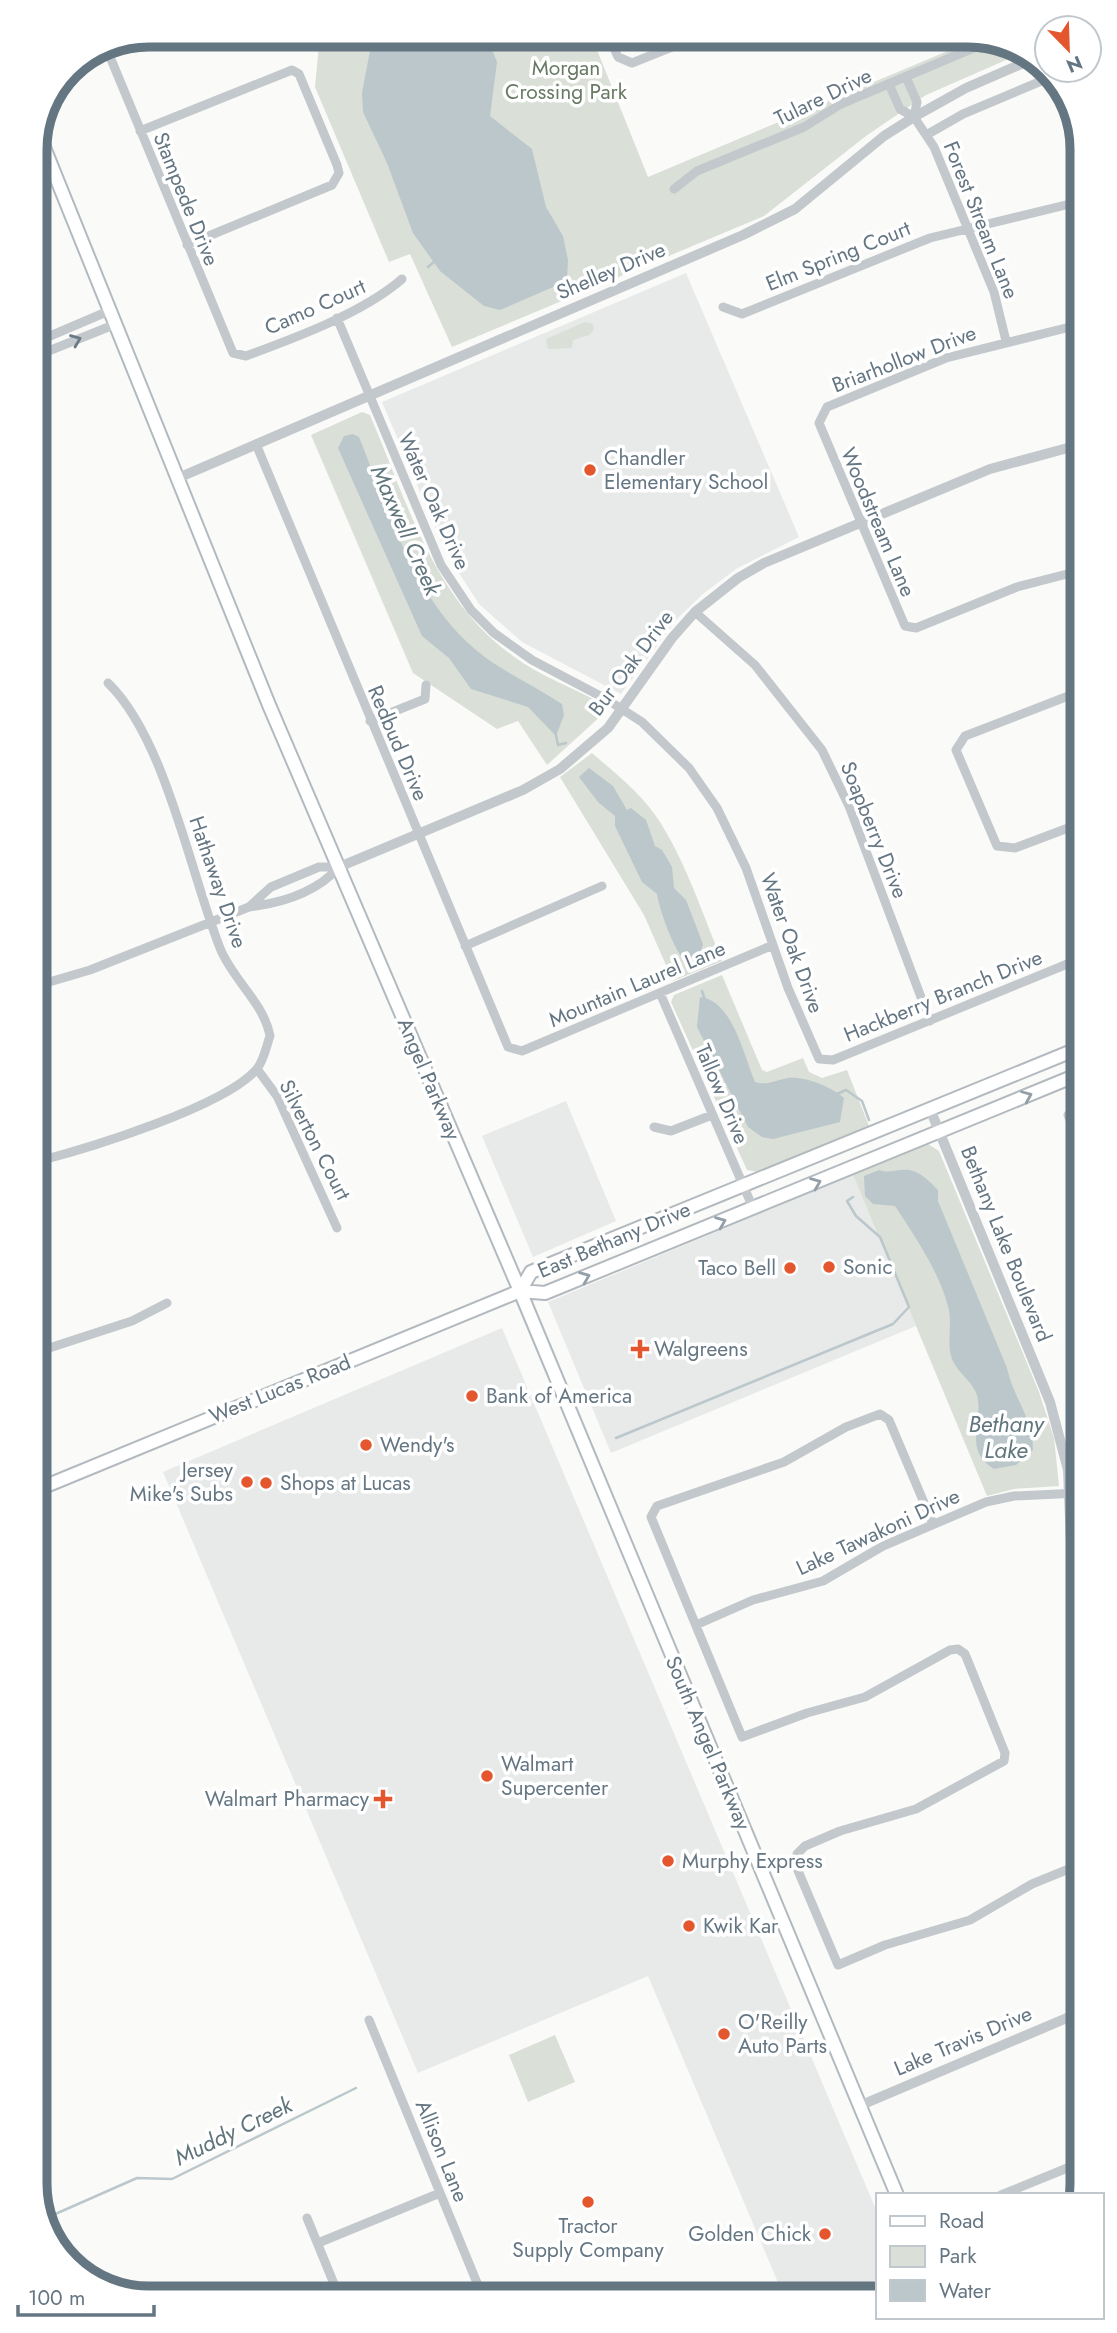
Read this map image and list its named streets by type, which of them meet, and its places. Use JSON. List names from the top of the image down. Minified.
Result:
{"streets":{"main road":["Angel Parkway","East Bethany Drive","West Lucas Road","South Angel Parkway"],"street":["Tulare Drive","Stampede Drive","Forest Stream Lane","Elm Spring Court","Shelley Drive","Camo Court","Briarhollow Drive","Water Oak Drive","Woodstream Lane","Bur Oak Drive","Redbud Drive","Soapberry Drive","Hathaway Drive","Mountain Laurel Lane","Hackberry Branch Drive","Tallow Drive","Silverton Court","Bethany Lake Boulevard","Lake Tawakoni Drive","Lake Travis Drive","Allison Lane"]},"crossings":[["Tulare Drive","Forest Stream Lane"],["Stampede Drive","Camo Court"],["Forest Stream Lane","Elm Spring Court"],["Forest Stream Lane","Shelley Drive"],["Forest Stream Lane","Briarhollow Drive"],["Shelley Drive","Water Oak Drive"],["Shelley Drive","Redbud Drive"],["Shelley Drive","Angel Parkway"],["Camo Court","Water Oak Drive"],["Briarhollow Drive","Woodstream Lane"],["Water Oak Drive","Bur Oak Drive"],["Water Oak Drive","Mountain Laurel Lane"],["Water Oak Drive","Hackberry Branch Drive"],["Woodstream Lane","Bur Oak Drive"],["Bur Oak Drive","Redbud Drive"],["Bur Oak Drive","Soapberry Drive"],["Bur Oak Drive","Angel Parkway"],["Redbud Drive","Mountain Laurel Lane"],["Soapberry Drive","Hackberry Branch Drive"],["Hathaway Drive","Silverton Court"],["Mountain Laurel Lane","Tallow Drive"],["Angel Parkway","East Bethany Drive"],["Angel Parkway","West Lucas Road"],["Angel Parkway","South Angel Parkway"],["Tallow Drive","East Bethany Drive"],["East Bethany Drive","Bethany Lake Boulevard"],["East Bethany Drive","West Lucas Road"],["East Bethany Drive","South Angel Parkway"],["West Lucas Road","South Angel Parkway"],["South Angel Parkway","Lake Travis Drive"]],"water":["Maxwell Creek","Bethany Lake","Muddy Creek"],"parks":["Morgan Crossing Park"],"places":{"other":["Chandler Elementary School","Sonic","Taco Bell","Bank of America","Wendy's","Jersey Mike's Subs","Shops at Lucas","Walmart Supercenter","Murphy Express","Kwik Kar","O'Reilly Auto Parts","Tractor Supply Company","Golden Chick"],"health":["Walgreens","Walmart Pharmacy"]},"legend":["Road","Park","Water"],"scale_bar":"100 m","north":"bottom right"}
